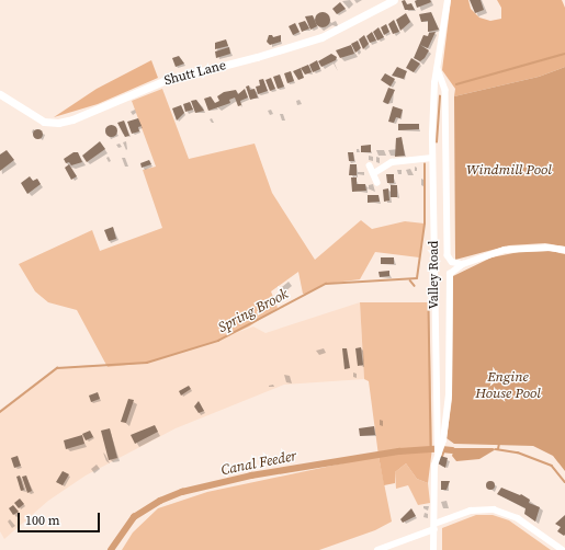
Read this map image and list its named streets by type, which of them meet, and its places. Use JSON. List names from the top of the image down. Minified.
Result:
{"streets":{"main road":["Shutt Lane"],"street":["Valley Road"]},"water":["Windmill Pool","Spring Brook","Engine House Pool","Canal Feeder"],"scale_bar":"100 m"}
